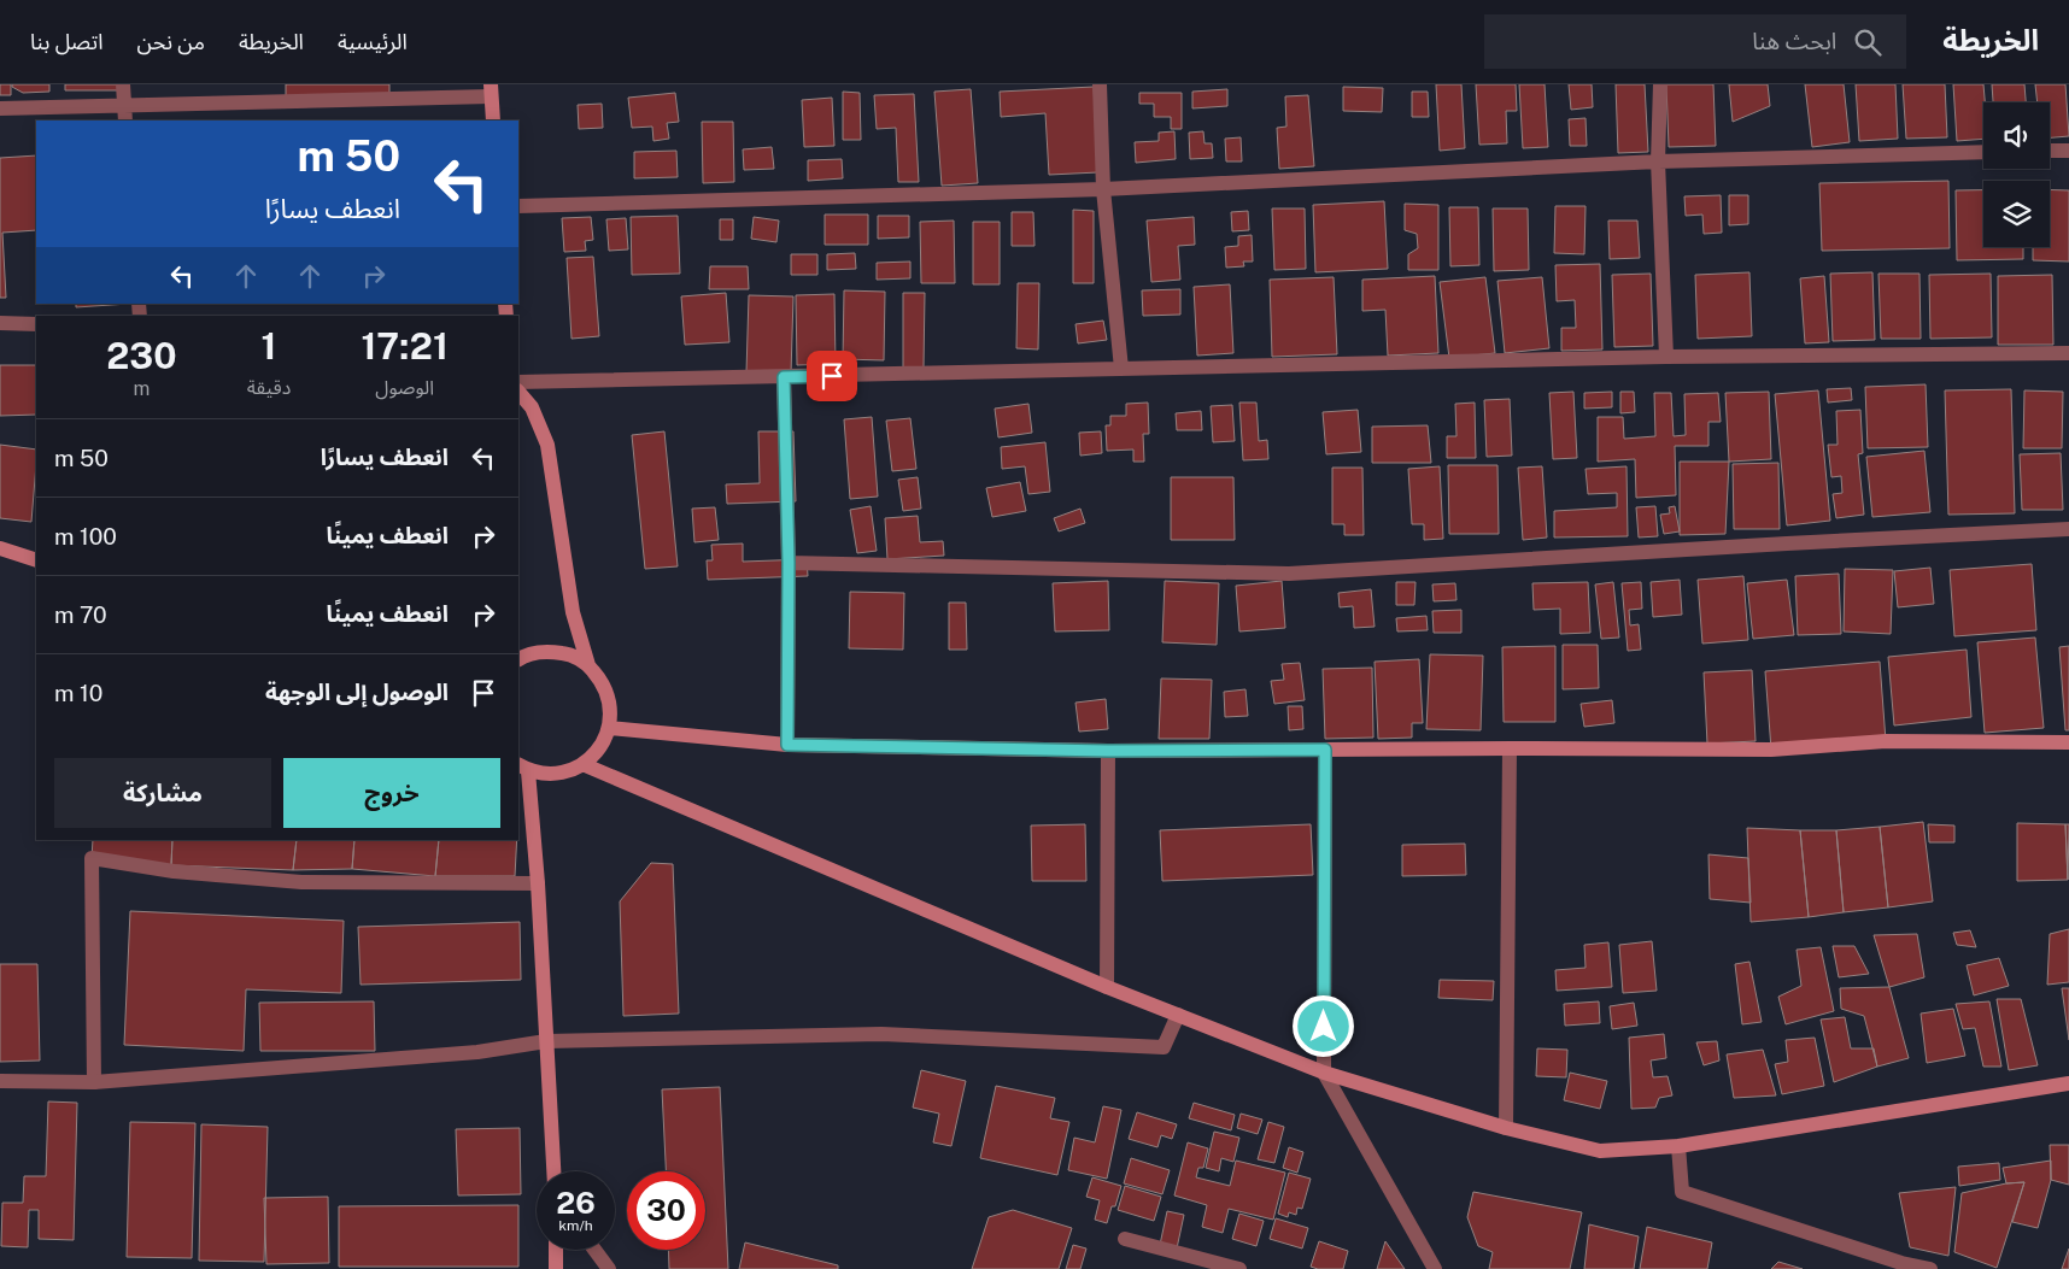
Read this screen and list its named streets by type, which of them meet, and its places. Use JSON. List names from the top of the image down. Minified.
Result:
{"page":{"header":"الخريطة","search":"ابحث هنا","nav":["الرئيسية","الخريطة","من نحن","اتصل بنا"],"turn":["50 m","انعطف يسارًا"],"eta":["17:21","الوصول","1","دقيقة","230","m"],"list":[{"name":"انعطف يسارًا","value":"50 m"},{"name":"انعطف يمينًا","value":"100 m"},{"name":"انعطف يمينًا","value":"70 m"},{"name":"الوصول إلى الوجهة","value":"10 m"}],"buttons":["خروج","مشاركة"],"speed":"26 km/h","limit":"30"}}
